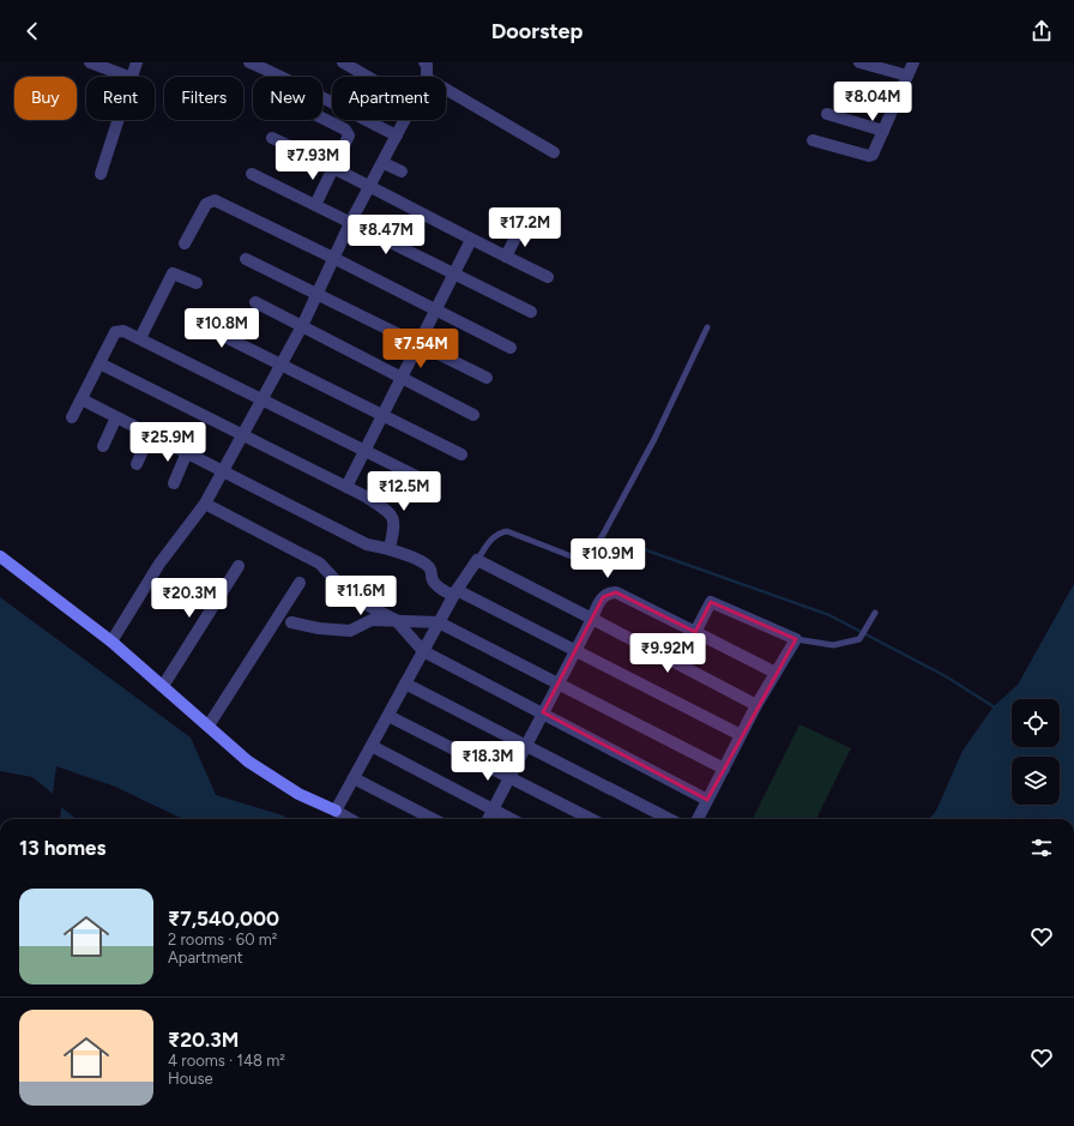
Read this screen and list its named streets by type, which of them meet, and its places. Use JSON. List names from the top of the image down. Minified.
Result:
{"page":{"header":"Doorstep","chip":["Buy","Rent","Filters","New","Apartment"],"price":["₹8.04M","₹7.93M","₹17.2M","₹8.47M","₹10.8M","₹7.54M","₹25.9M","₹12.5M","₹10.9M","₹11.6M","₹20.3M","₹9.92M","₹18.3M"],"heading":"13 homes","list":[{"name":"₹7,540,000","note":"2 rooms · 60 m² · Apartment"},{"name":"₹20.3M","note":"4 rooms · 148 m² · House"}]}}
